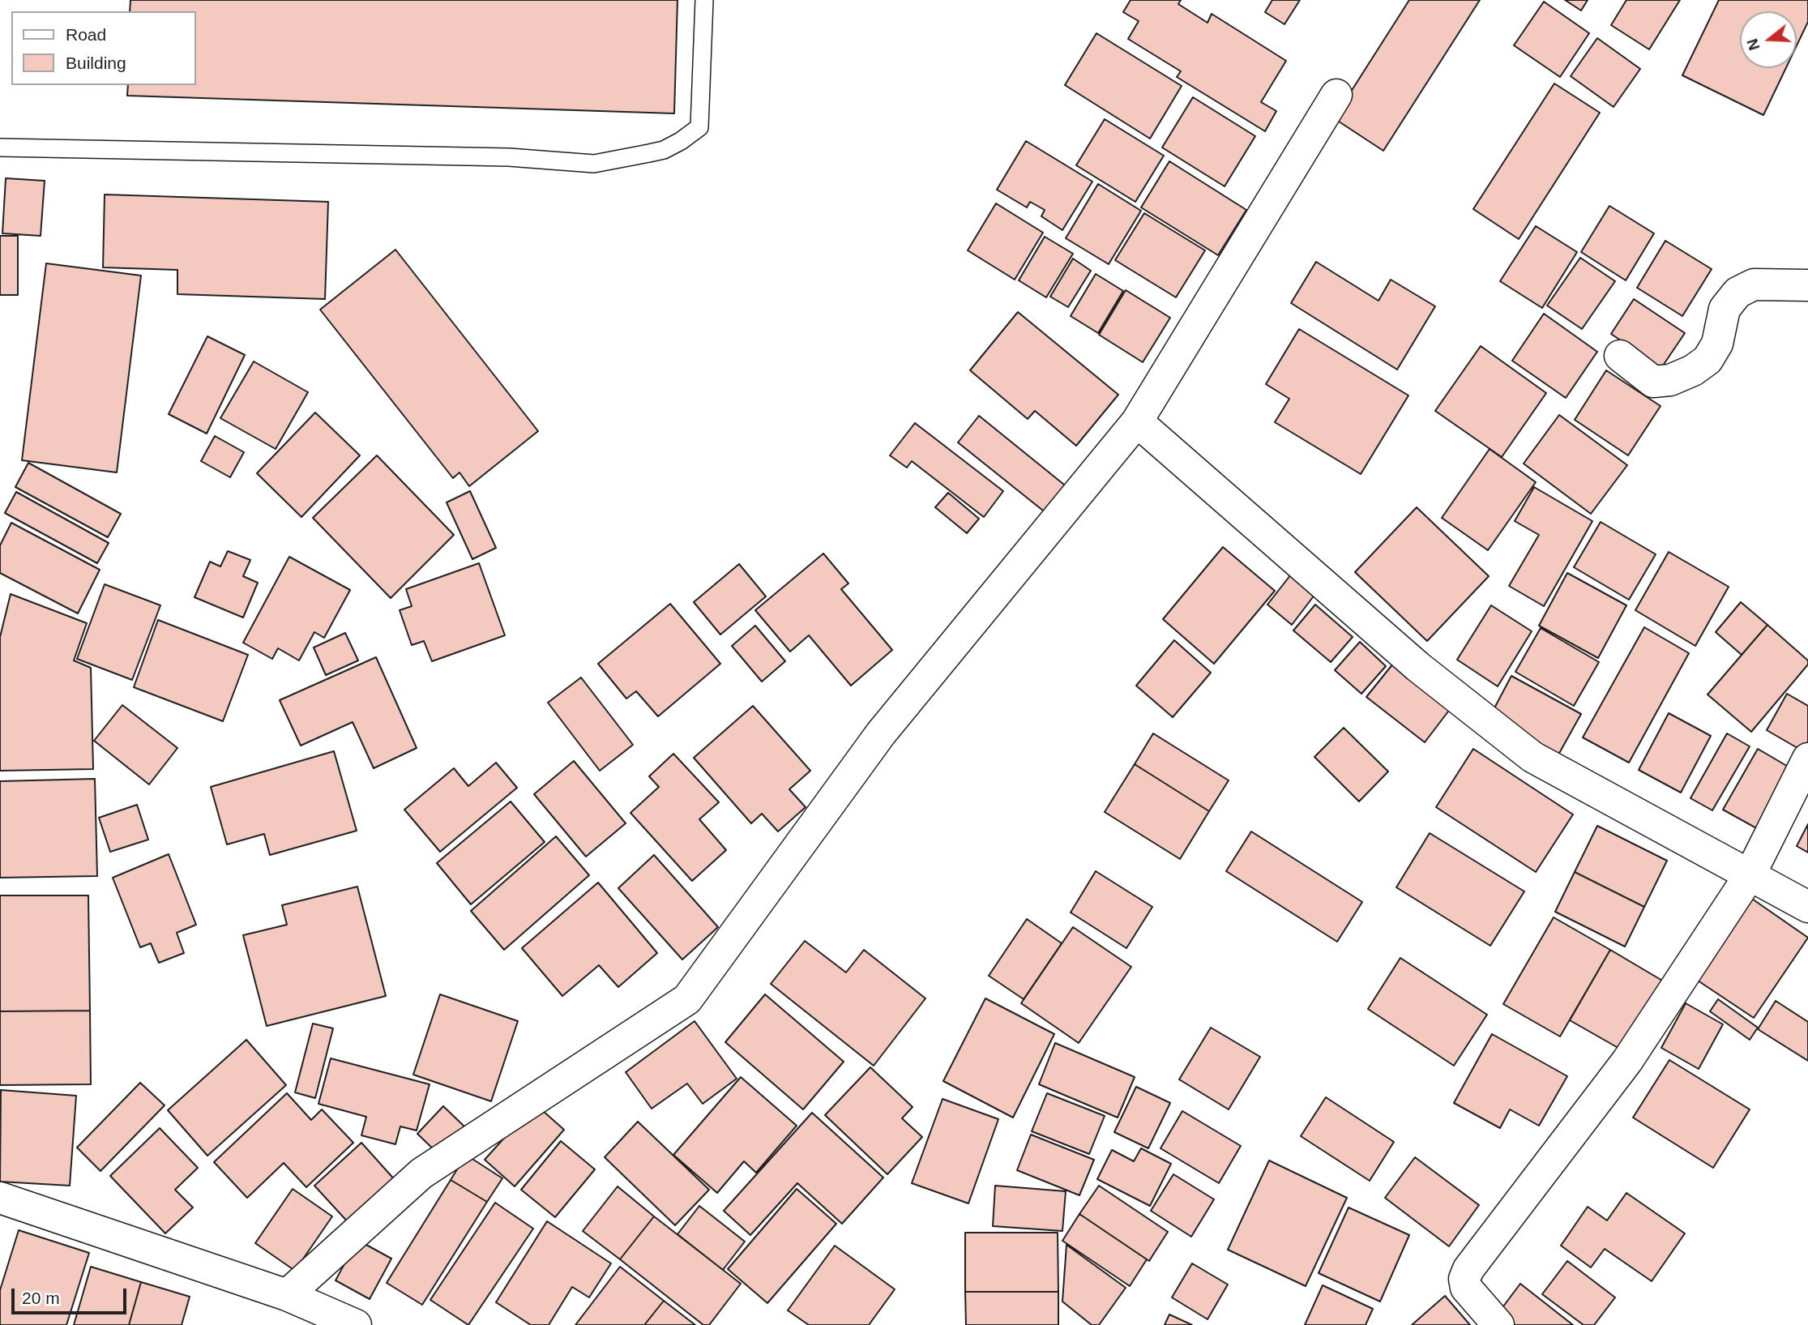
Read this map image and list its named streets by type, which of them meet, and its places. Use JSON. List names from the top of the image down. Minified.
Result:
{"legend":["Road","Building"],"scale_bar":"20 m","north":"left"}
